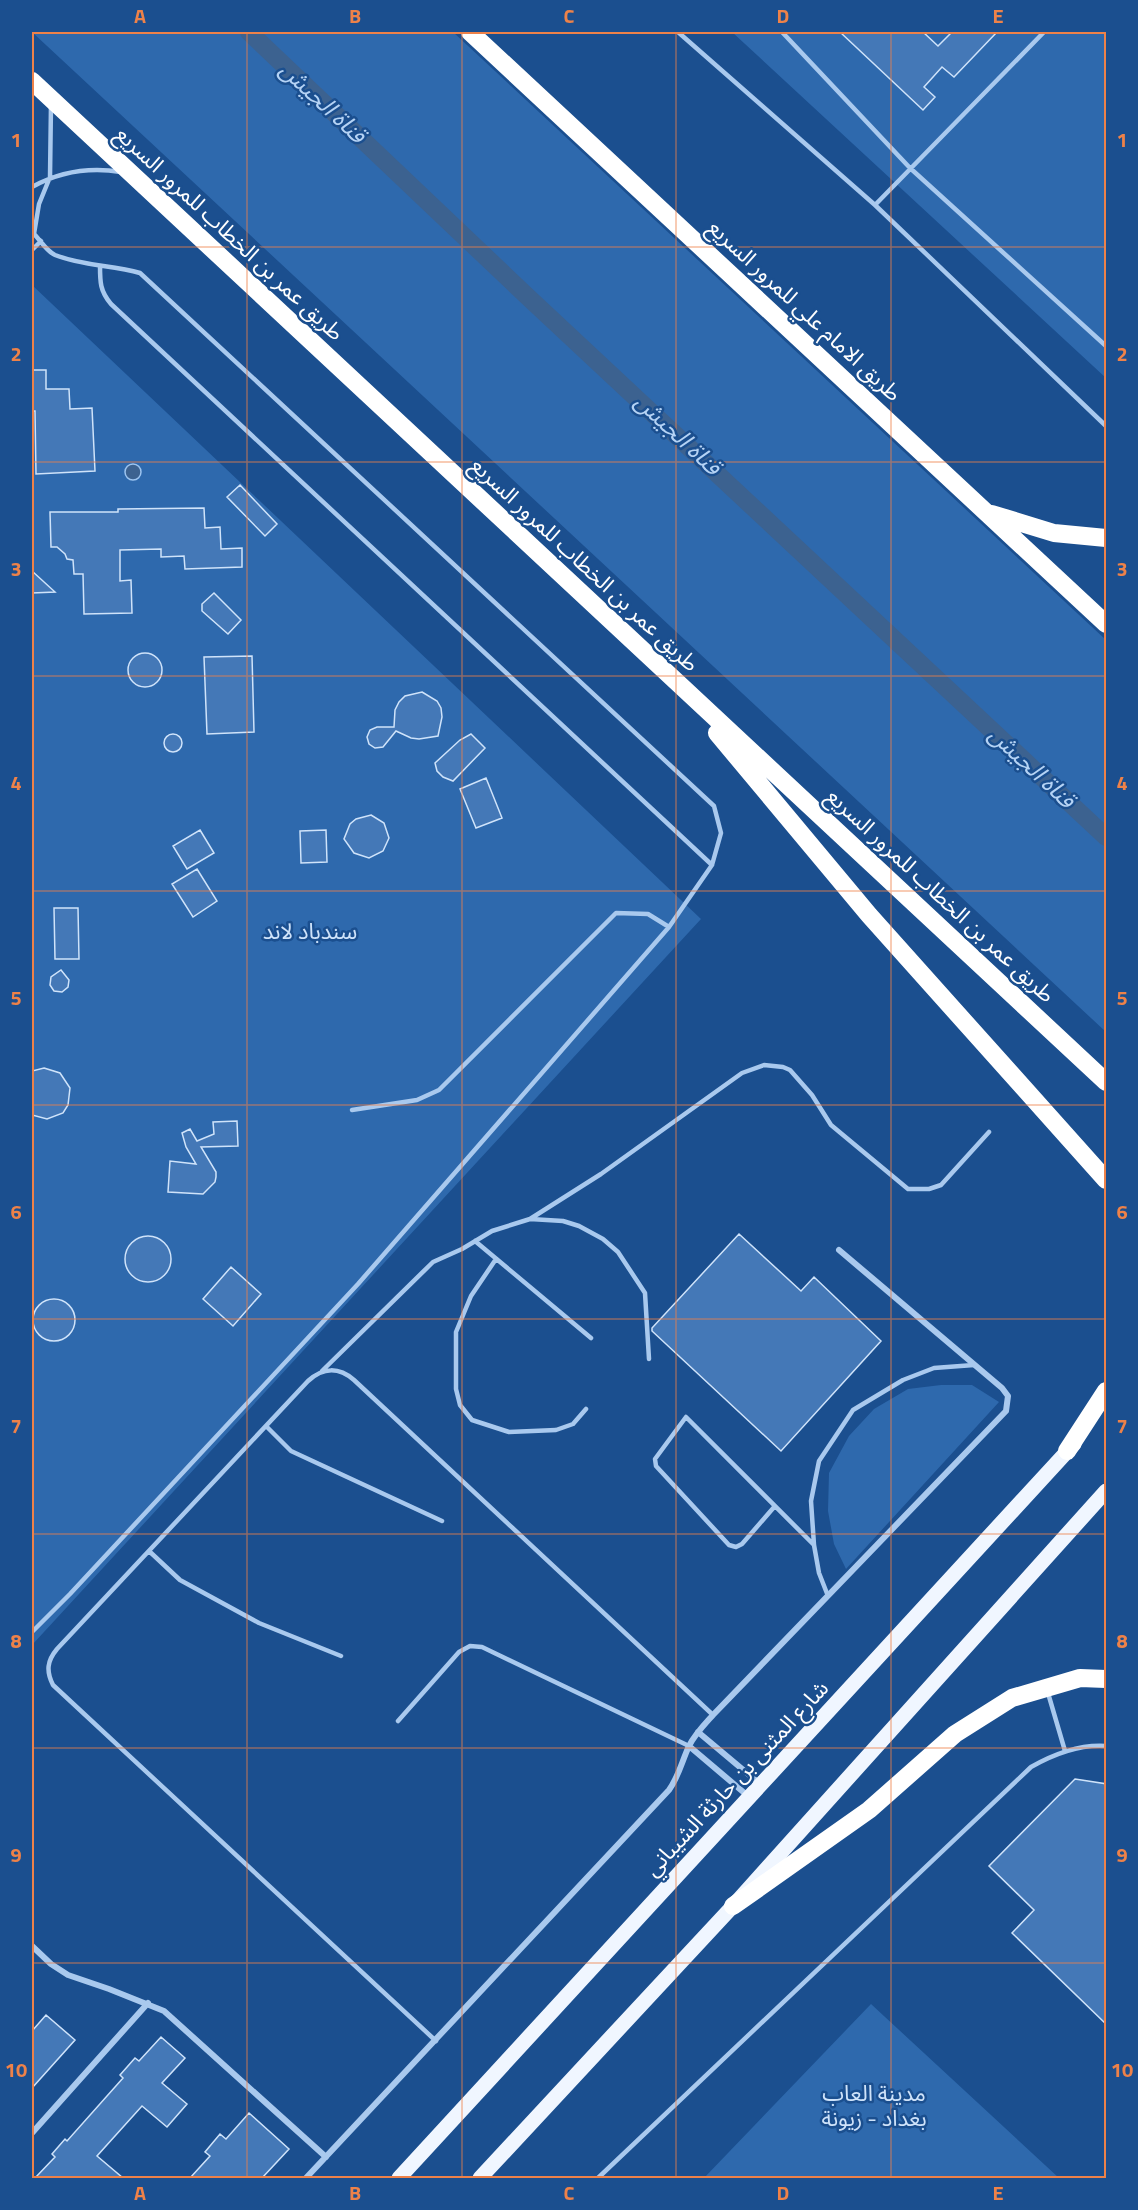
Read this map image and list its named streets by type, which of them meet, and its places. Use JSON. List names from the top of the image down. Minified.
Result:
{"streets":{"highway":["طريق عمر بن الخطاب للمرور السريع","طريق الامام علي للمرور السريع"],"main road":["شارع المثنى بن حارثة الشيباني"]},"water":["قناة الجيش"],"parks":["سندباد لاند","مدينة العاب بغداد - زيونة"],"grid":{"columns":["A","B","C","D","E"],"rows":["1","2","3","4","5","6","7","8","9","10"]}}
